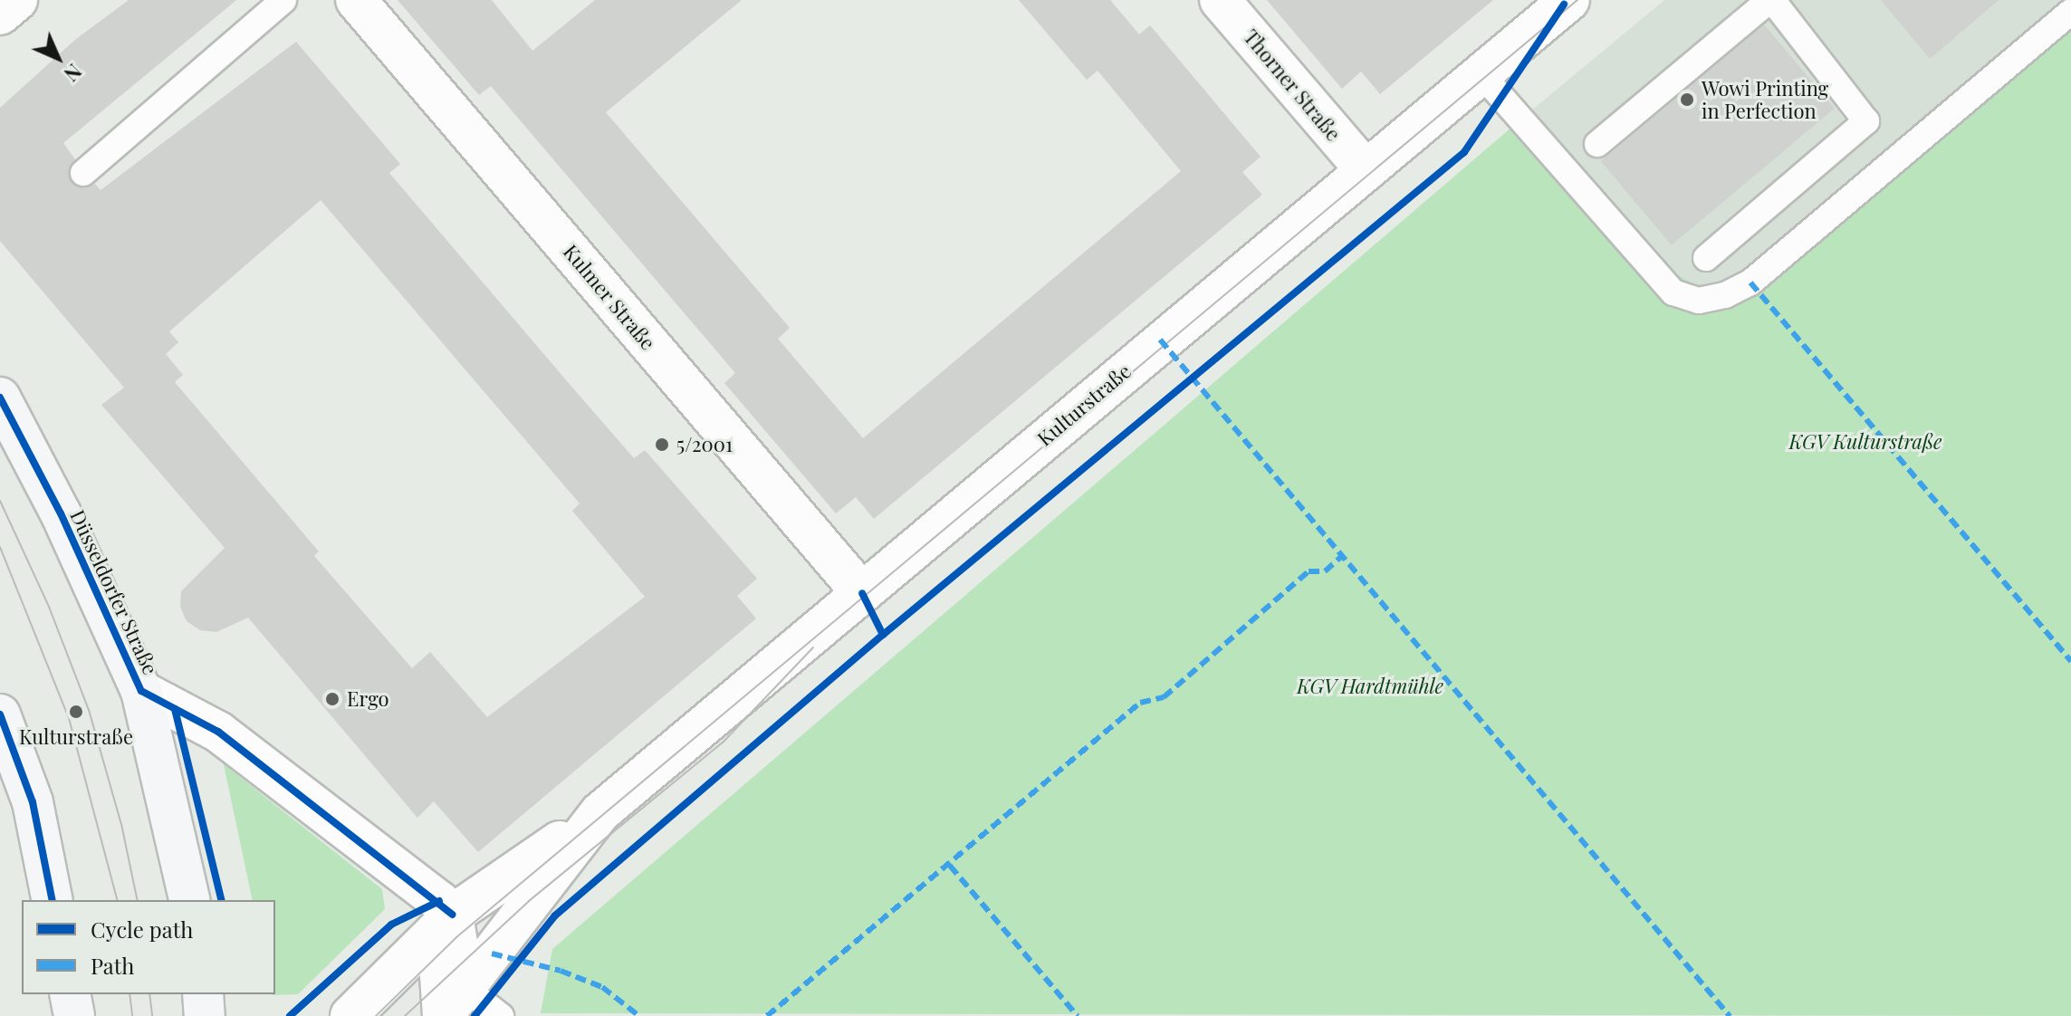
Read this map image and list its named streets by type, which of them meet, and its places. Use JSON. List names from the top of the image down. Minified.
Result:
{"streets":{"main road":["Düsseldorfer Straße"],"street":["Thorner Straße","Kulmer Straße","Kulturstraße"]},"crossings":[["Thorner Straße","Kulturstraße"],["Kulmer Straße","Kulturstraße"],["Kulturstraße","Düsseldorfer Straße"]],"parks":["KGV Kulturstraße","KGV Hardtmühle"],"places":["Wowi Printing in Perfection","5/2001","Ergo","Kulturstraße"],"legend":["Cycle path","Path"],"north":"bottom right"}
